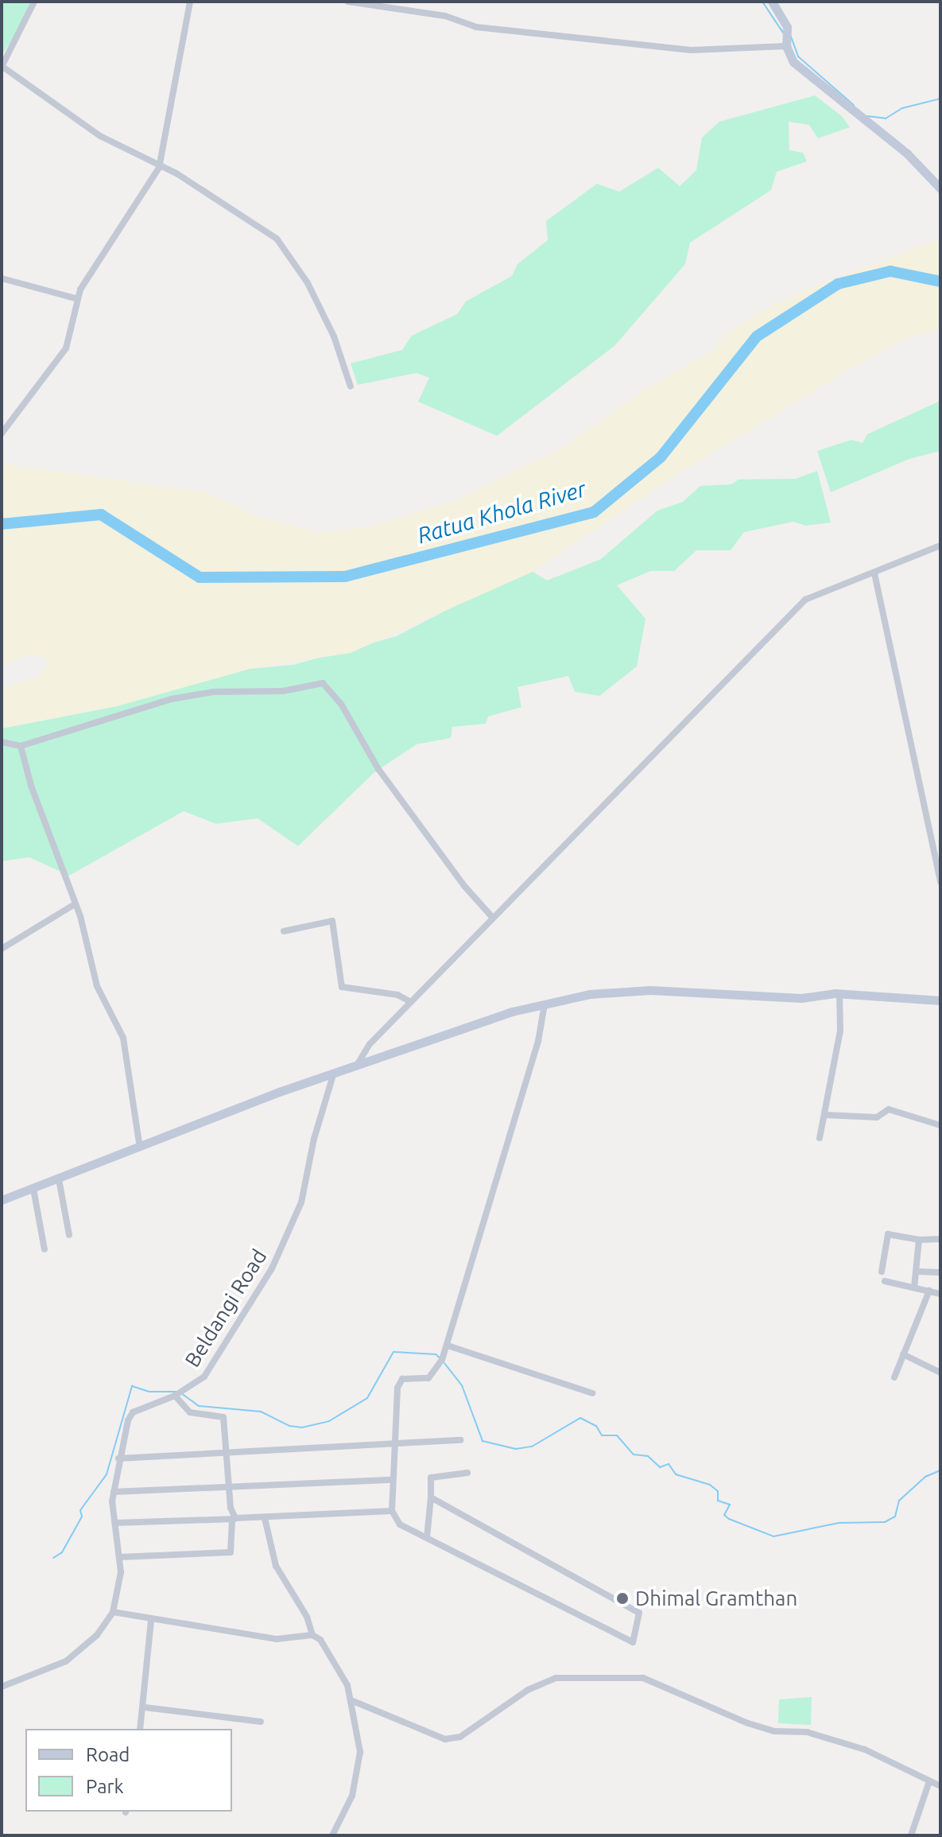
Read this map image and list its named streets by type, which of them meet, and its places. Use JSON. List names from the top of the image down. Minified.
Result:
{"streets":{"street":["Beldangi Road"]},"water":["Ratua Khola River"],"places":["Dhimal Gramthan"],"legend":["Road","Park"]}
